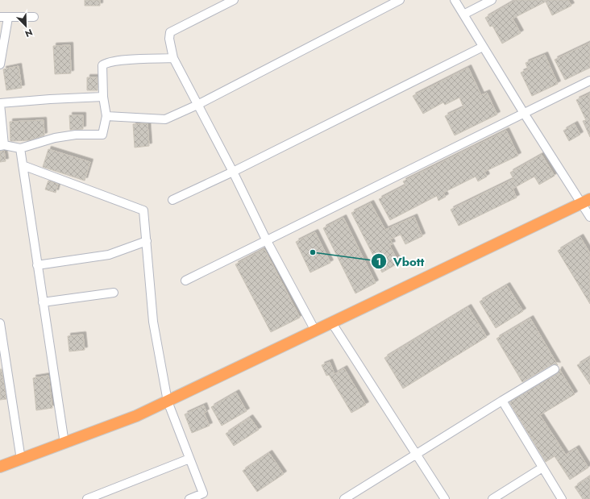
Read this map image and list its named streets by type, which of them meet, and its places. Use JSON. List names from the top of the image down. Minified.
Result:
{"places":["Vbott"],"north":"bottom right"}
